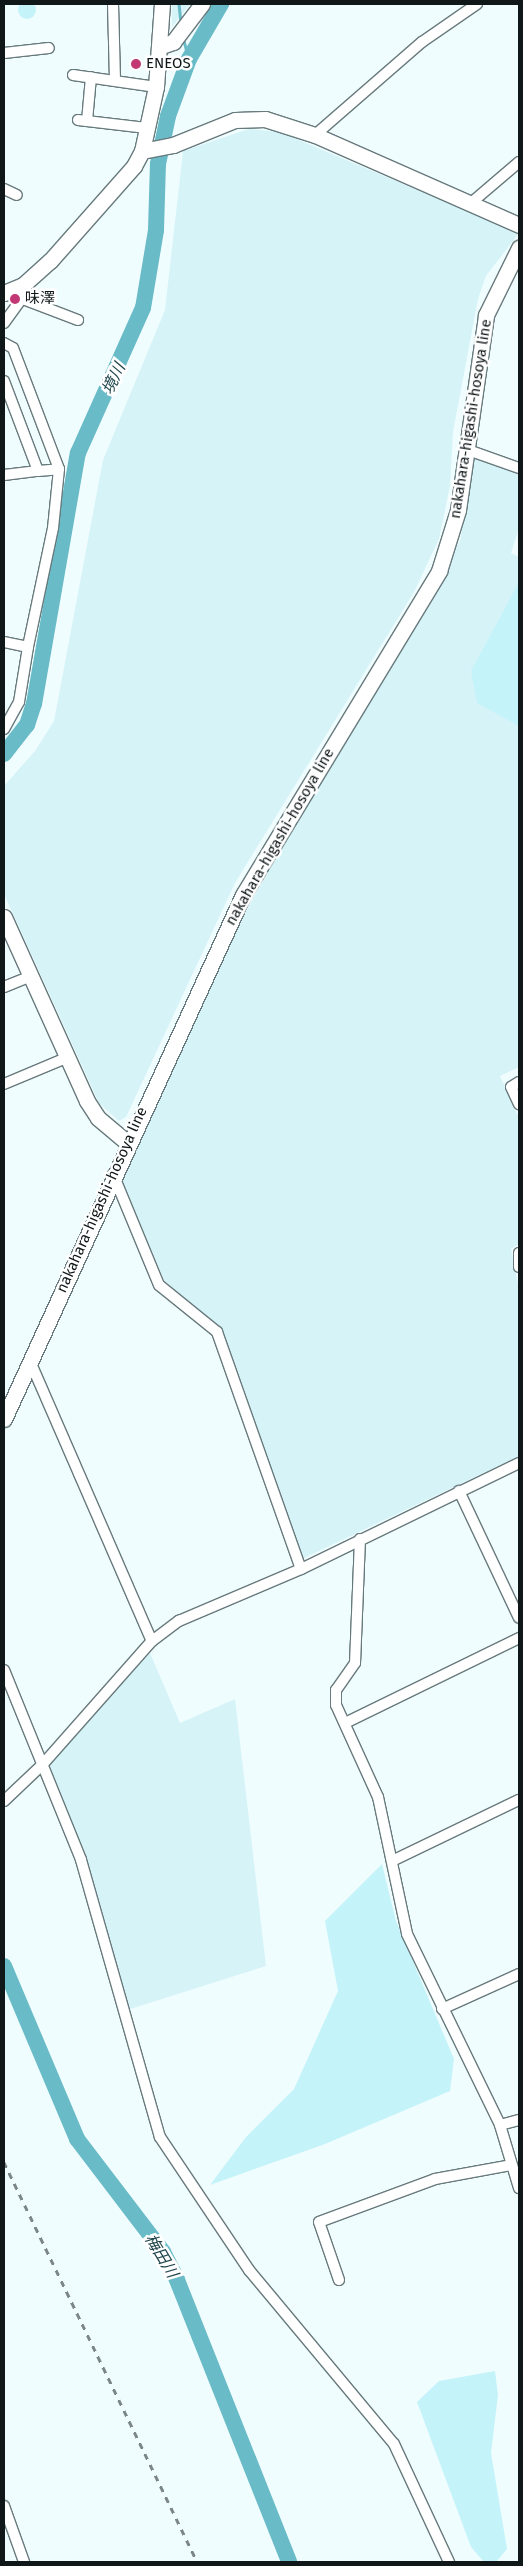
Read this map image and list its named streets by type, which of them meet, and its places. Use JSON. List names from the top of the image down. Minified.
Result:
{"streets":{"main road":["nakahara-higashi-hosoya line"]},"water":["境川","梅田川"],"places":["ENEOS","味澤"]}
